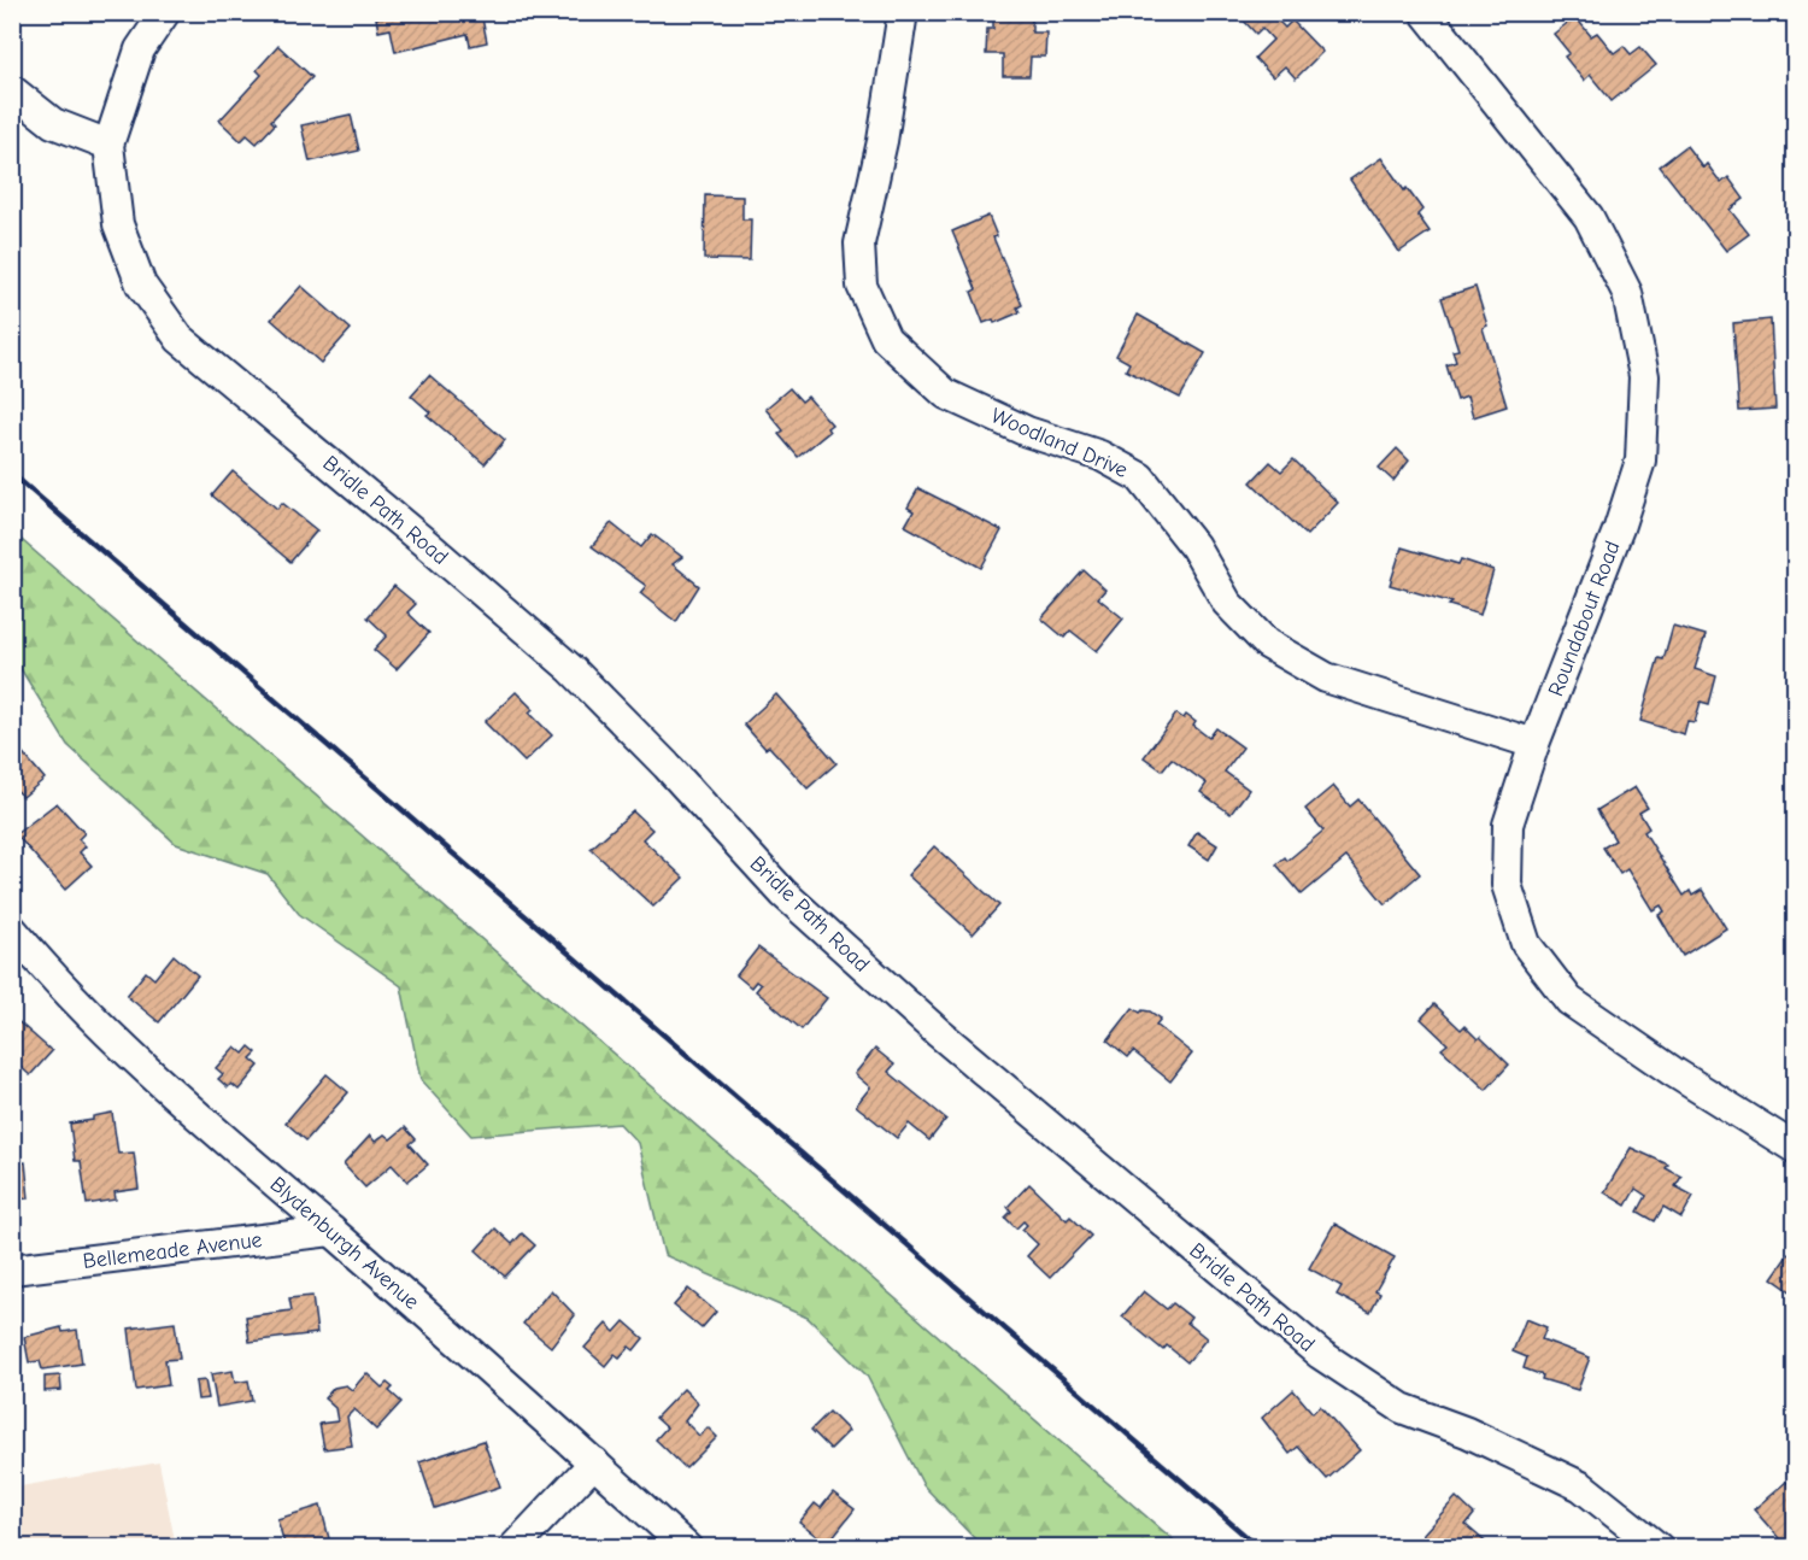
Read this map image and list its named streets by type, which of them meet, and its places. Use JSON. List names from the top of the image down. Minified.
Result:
{"streets":{"street":["Woodland Drive","Bridle Path Road","Roundabout Road","Blydenburgh Avenue","Bellemeade Avenue"]},"crossings":[["Woodland Drive","Roundabout Road"],["Blydenburgh Avenue","Bellemeade Avenue"]]}
